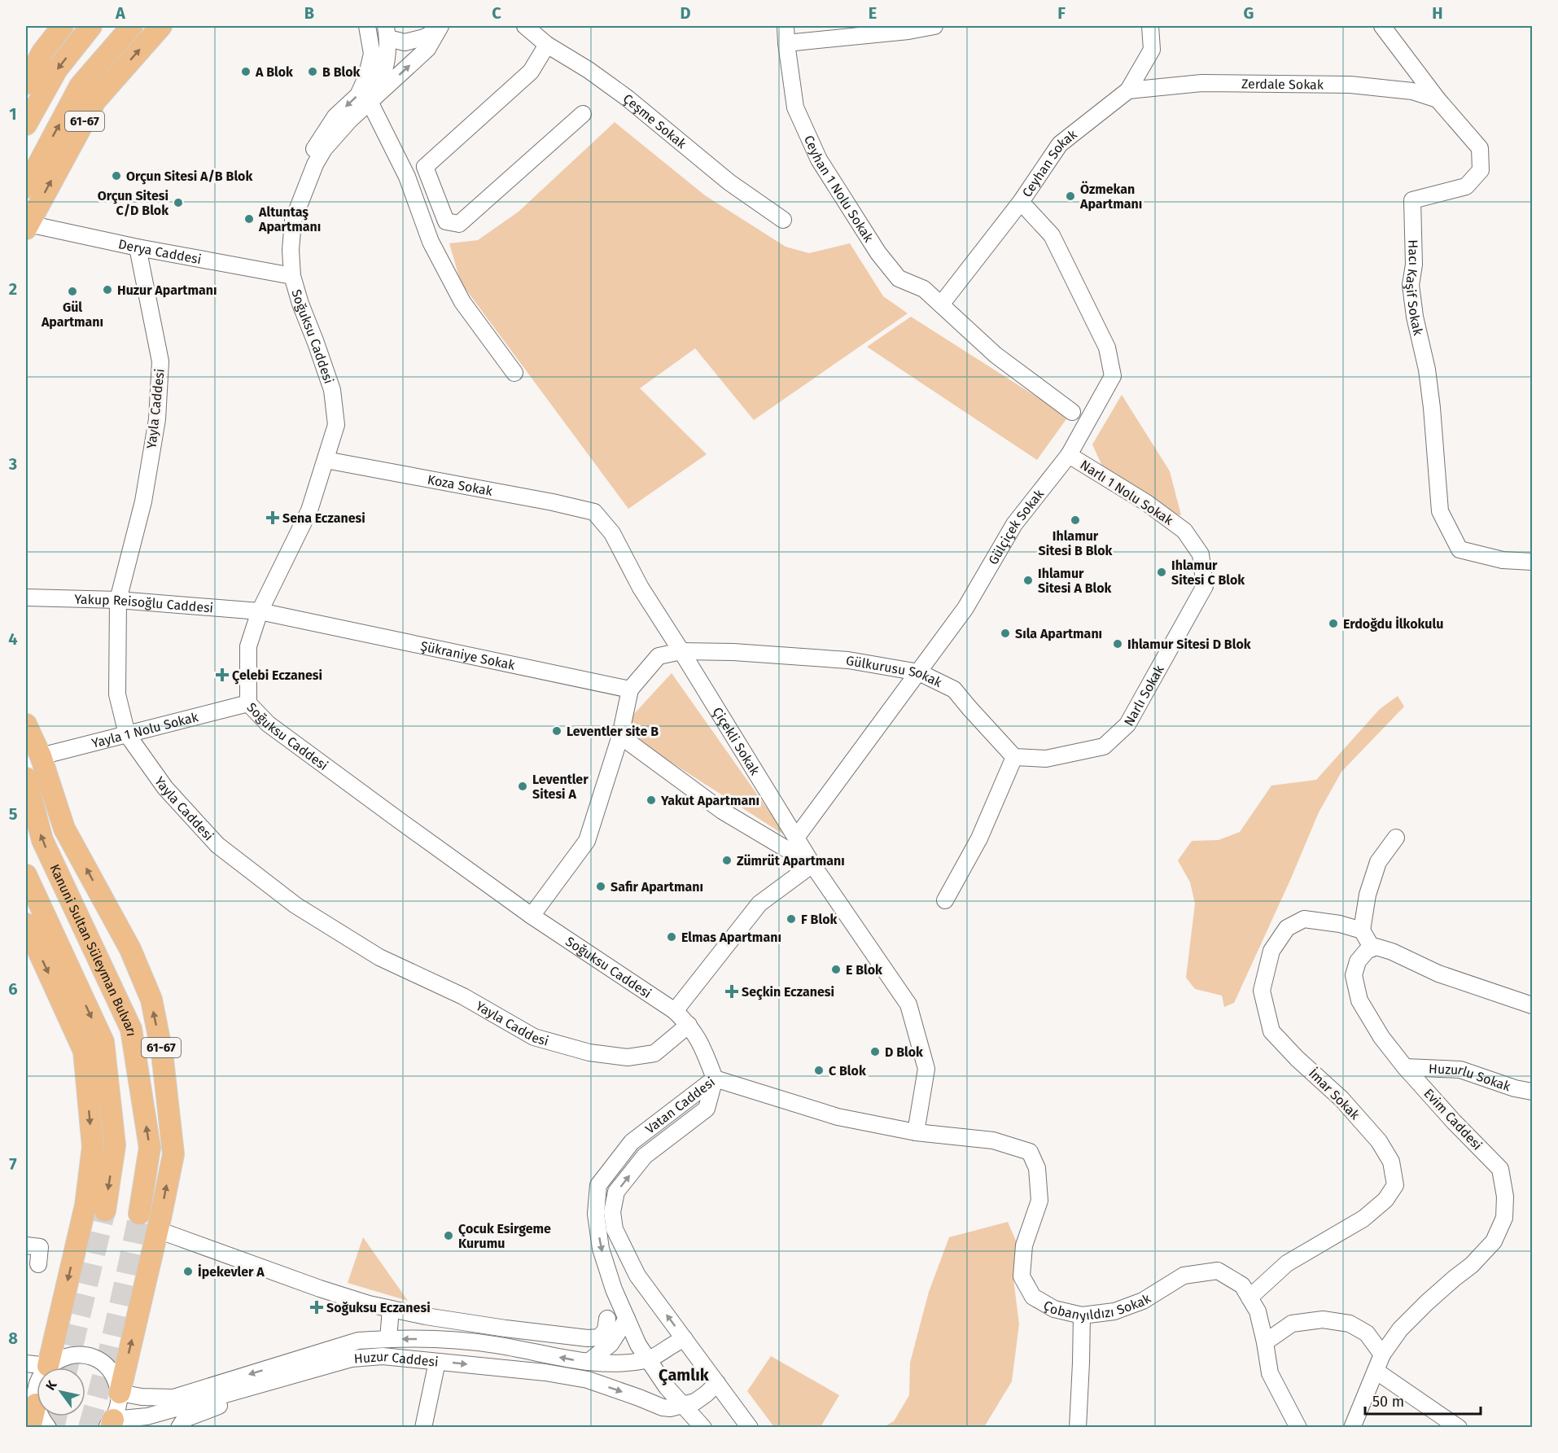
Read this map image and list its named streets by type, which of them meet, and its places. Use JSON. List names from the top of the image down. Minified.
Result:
{"streets":{"main road":["61-67","Kanuni Sultan Süleyman Bulvarı"],"street":["Zerdale Sokak","Çeşme Sokak","Ceyhan Sokak","Ceyhan 1 Nolu Sokak","Derya Caddesi","Hacı Kaşif Sokak","Soğuksu Caddesi","Yayla Caddesi","Koza Sokak","Narlı 1 Nolu Sokak","Gülçiçek Sokak","Yakup Reisoğlu Caddesi","Şükraniye Sokak","Gülkurusu Sokak","Narlı Sokak","Yayla 1 Nolu Sokak","Çiçekli Sokak","Huzurlu Sokak","İmar Sokak","Vatan Caddesi","Evim Caddesi","Çobanyıldızı Sokak","Huzur Caddesi"]},"crossings":[["Zerdale Sokak","Ceyhan Sokak"],["Zerdale Sokak","Hacı Kaşif Sokak"],["61-67","Derya Caddesi"],["61-67","Yayla 1 Nolu Sokak"],["61-67","Huzur Caddesi"],["Ceyhan Sokak","Ceyhan 1 Nolu Sokak"],["Ceyhan Sokak","Gülçiçek Sokak"],["Derya Caddesi","Soğuksu Caddesi"],["Derya Caddesi","Yayla Caddesi"],["Soğuksu Caddesi","Yayla Caddesi"],["Soğuksu Caddesi","Koza Sokak"],["Soğuksu Caddesi","Yakup Reisoğlu Caddesi"],["Soğuksu Caddesi","Şükraniye Sokak"],["Soğuksu Caddesi","Yayla 1 Nolu Sokak"],["Soğuksu Caddesi","Vatan Caddesi"],["Soğuksu Caddesi","Çobanyıldızı Sokak"],["Yayla Caddesi","Yakup Reisoğlu Caddesi"],["Yayla Caddesi","Yayla 1 Nolu Sokak"],["Koza Sokak","Çiçekli Sokak"],["Narlı 1 Nolu Sokak","Gülçiçek Sokak"],["Narlı 1 Nolu Sokak","Narlı Sokak"],["Gülçiçek Sokak","Gülkurusu Sokak"],["Gülçiçek Sokak","Çiçekli Sokak"],["Yakup Reisoğlu Caddesi","Şükraniye Sokak"],["Şükraniye Sokak","Gülkurusu Sokak"],["Gülkurusu Sokak","Narlı Sokak"],["Gülkurusu Sokak","Çiçekli Sokak"],["Çiçekli Sokak","Çobanyıldızı Sokak"],["Huzurlu Sokak","Evim Caddesi"],["İmar Sokak","Çobanyıldızı Sokak"],["Vatan Caddesi","Çobanyıldızı Sokak"],["Vatan Caddesi","Huzur Caddesi"]],"districts":["Çamlık"],"places":{"other":["A Blok","B Blok","Orçun Sitesi A/B Blok","Özmekan Apartmanı","Orçun Sitesi C/D Blok","Altuntaş Apartmanı","Huzur Apartmanı","Gül Apartmanı","Ihlamur Sitesi B Blok","Ihlamur Sitesi C Blok","Ihlamur Sitesi A Blok","Erdoğdu İlkokulu","Sıla Apartmanı","Ihlamur Sitesi D Blok","Leventler site B","Leventler Sitesi A","Yakut Apartmanı","Zümrüt Apartmanı","Safir Apartmanı","F Blok","Elmas Apartmanı","E Blok","D Blok","C Blok","Çocuk Esirgeme Kurumu","İpekevler A"],"health":["Sena Eczanesi","Çelebi Eczanesi","Seçkin Eczanesi","Soğuksu Eczanesi"]},"scale_bar":"50 m","north":"top left","grid":{"columns":["A","B","C","D","E","F","G","H"],"rows":["1","2","3","4","5","6","7","8"]}}
